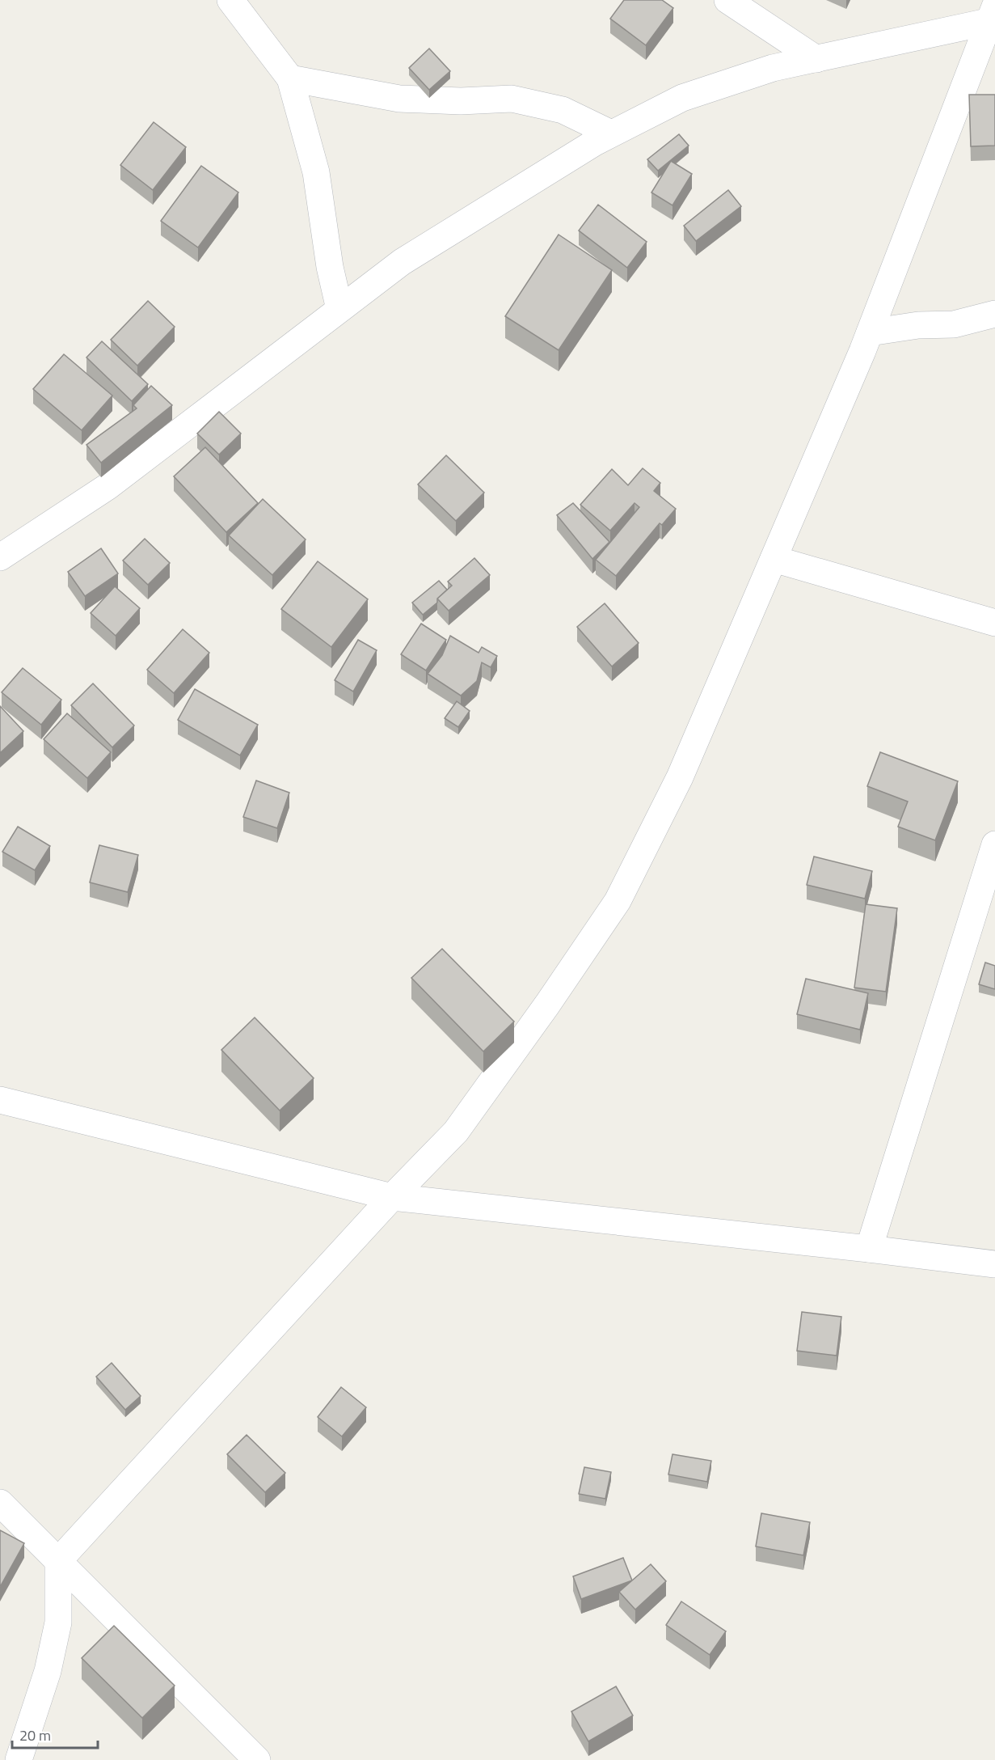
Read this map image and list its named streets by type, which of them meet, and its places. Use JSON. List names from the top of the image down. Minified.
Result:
{"scale_bar":"20 m"}
